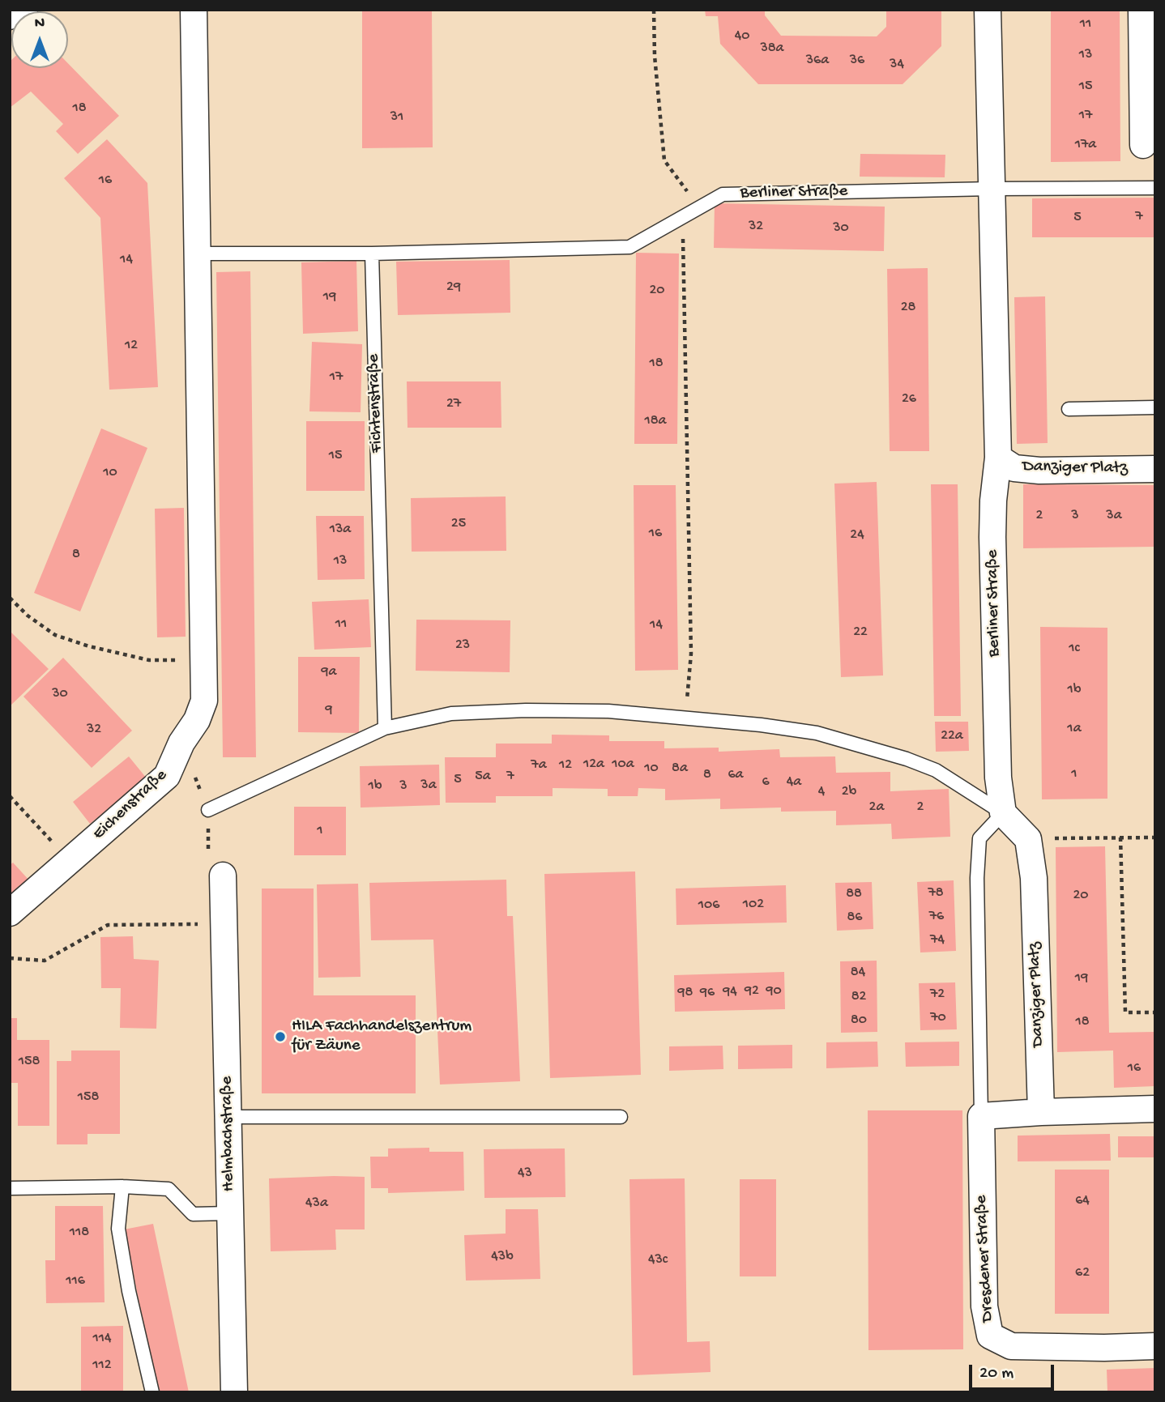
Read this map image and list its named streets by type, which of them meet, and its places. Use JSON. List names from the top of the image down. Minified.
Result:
{"streets":{"street":["Berliner Straße","Danziger Platz","Eichenstraße","Helmbachstraße","Dresdener Straße"],"lane":["Fichtenstraße"]},"crossings":[["Berliner Straße","Fichtenstraße"],["Berliner Straße","Danziger Platz"],["Berliner Straße","Dresdener Straße"]],"places":["HILA Fachhandelszentrum für Zäune"],"house_numbers":["11","40","38a","13","36a","36","34","15","18","17","31","17a","16","7","5","32","30","14","29","20","19","28","12","18","17","26","27","18a","15","10","2","3","3a","25","13a","16","24","8","13","11","14","22","23","1c","9a","1b","30","9","1a","32","22a","12a","10a","7a","12","10","8a","1","8","6a","5a","7","5","6","4a","3a","1b","3","4","2b","2a","2","1","78","88","20","102","106","76","86","74","84","19","92","90","94","98","96","72","82","70","80","18","158","16","158","43","64","43a","118","43b","43c","62","116","114","112"],"scale_bar":"20 m","north":"top"}
